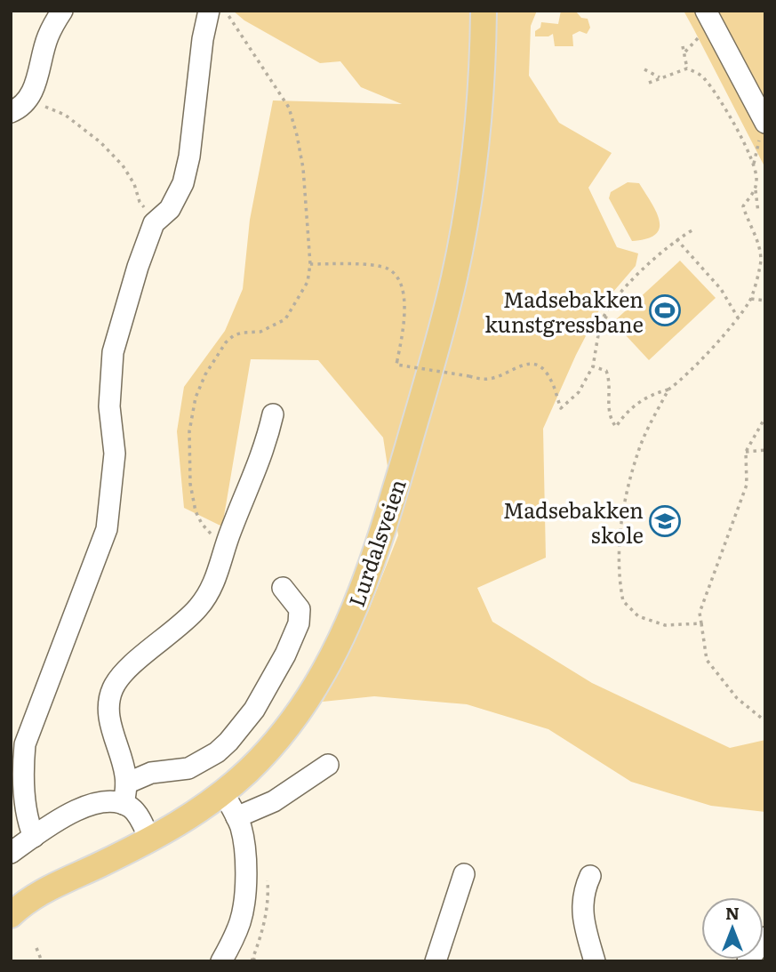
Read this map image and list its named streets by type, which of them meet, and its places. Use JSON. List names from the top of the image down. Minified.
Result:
{"streets":{"main road":["Lurdalsveien"]},"places":{"sports":["Madsebakken kunstgressbane"],"school or university":["Madsebakken skole"]},"north":"top"}
